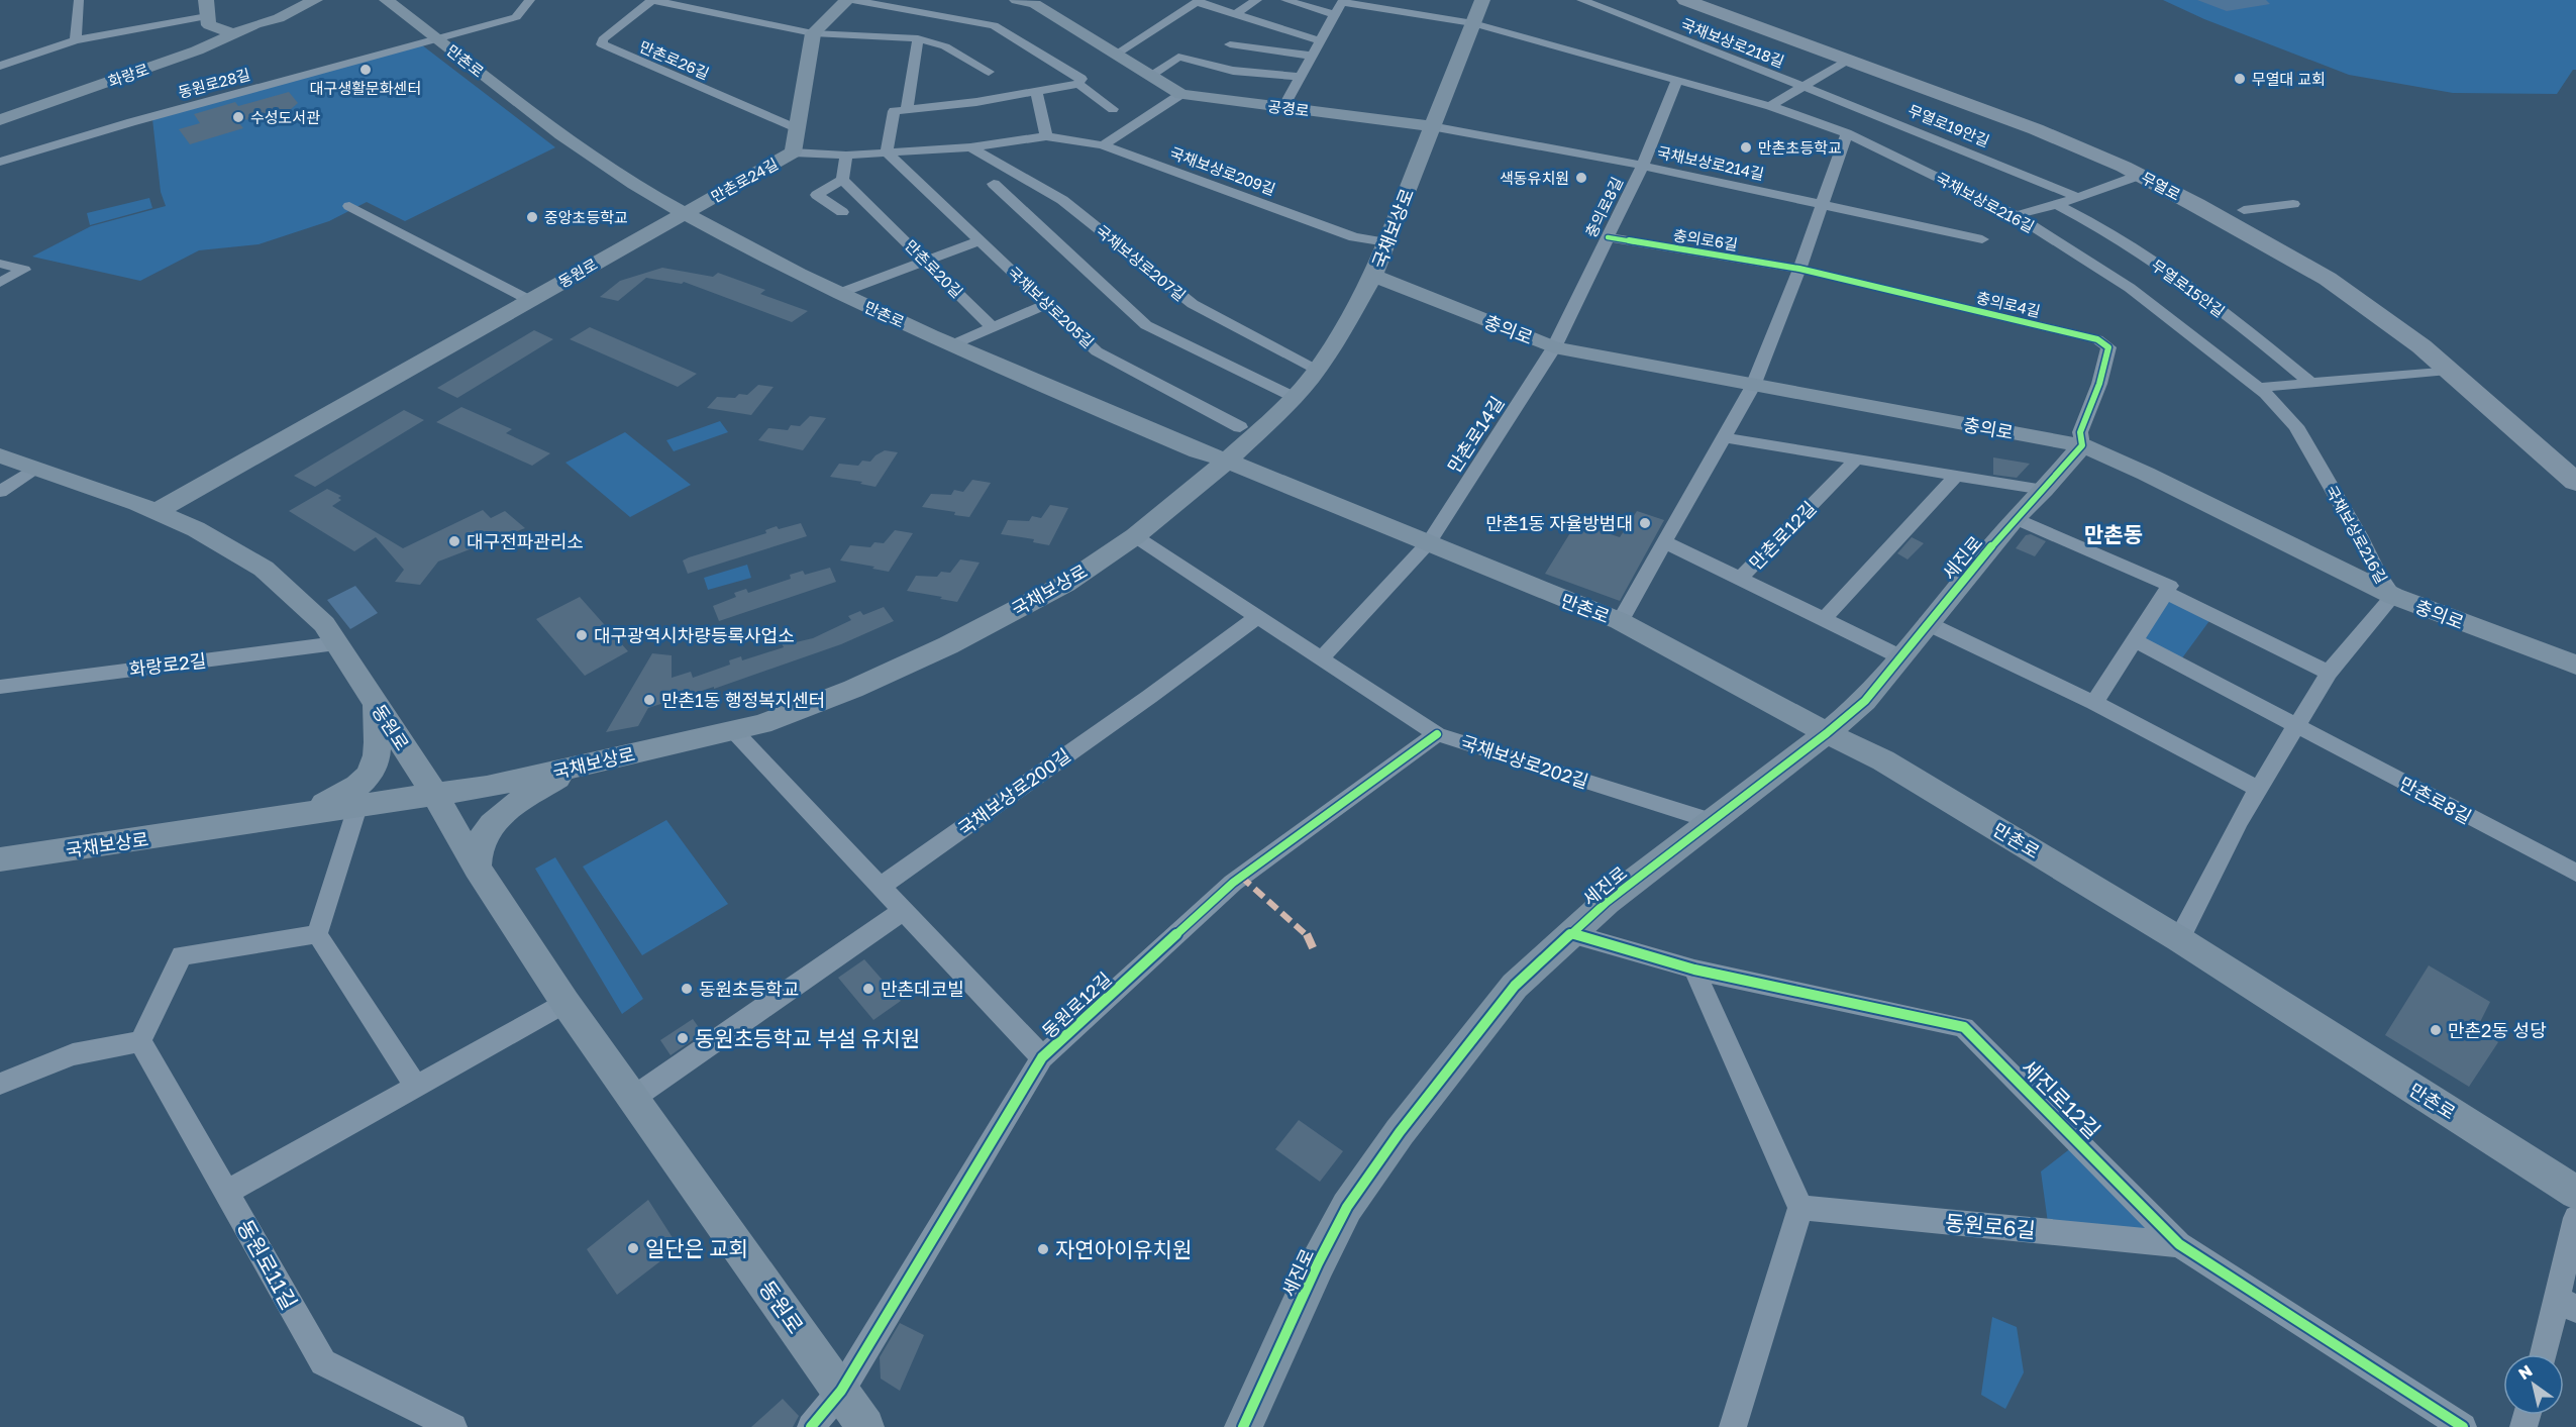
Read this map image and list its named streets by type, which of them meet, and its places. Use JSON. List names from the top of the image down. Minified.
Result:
{"streets":{"main road":["만촌로","화랑로","공경로","만촌로24길","무열로","국채보상로","동원로","충의로","세진로"],"street":["국채보상로218길","만촌로26길","동원로28길","무열로19안길","국채보상로214길","국채보상로209길","국채보상로216길","충의로8길","충의로6길","국채보상로207길","만촌로20길","무열로15안길","충의로4길","국채보상로205길","만촌로14길","만촌로12길","화랑로2길","국채보상로202길","국채보상로200길","만촌로8길","동원로12길","세진로12길","동원로6길","동원로11길"]},"crossings":[["국채보상로218길","무열로19안길"],["만촌로26길","만촌로24길"],["만촌로","동원로28길"],["만촌로","만촌로24길"],["만촌로","국채보상로"],["만촌로","동원로"],["만촌로","만촌로14길"],["만촌로","세진로"],["공경로","국채보상로214길"],["공경로","국채보상로"],["국채보상로214길","충의로8길"],["국채보상로214길","국채보상로"],["국채보상로209길","만촌로24길"],["국채보상로209길","국채보상로"],["국채보상로209길","국채보상로207길"],["국채보상로209길","국채보상로205길"],["만촌로24길","동원로"],["국채보상로216길","충의로8길"],["국채보상로216길","국채보상로"],["국채보상로216길","충의로"],["충의로8길","충의로6길"],["충의로8길","충의로"],["충의로8길","만촌로14길"],["국채보상로","국채보상로207길"],["국채보상로","동원로"],["국채보상로","충의로"],["국채보상로","국채보상로202길"],["충의로6길","충의로4길"],["동원로","화랑로2길"],["동원로","동원로12길"],["충의로4길","충의로"],["충의로4길","세진로"],["충의로","만촌로14길"],["충의로","세진로"],["세진로","국채보상로202길"],["세진로","세진로12길"],["국채보상로202길","국채보상로200길"],["국채보상로202길","동원로12길"],["세진로12길","동원로6길"]],"districts":["만촌동"],"places":["대구생활문화센터","무열대 교회","수성도서관","만촌초등학교","색동유치원","중앙초등학교","만촌1동 자율방범대","대구전파관리소","대구광역시차량등록사업소","만촌1동 행정복지센터","동원초등학교","만촌데코빌","만촌2동 성당","동원초등학교 부설 유치원","일단은 교회","자연아이유치원"],"north":"top left"}
